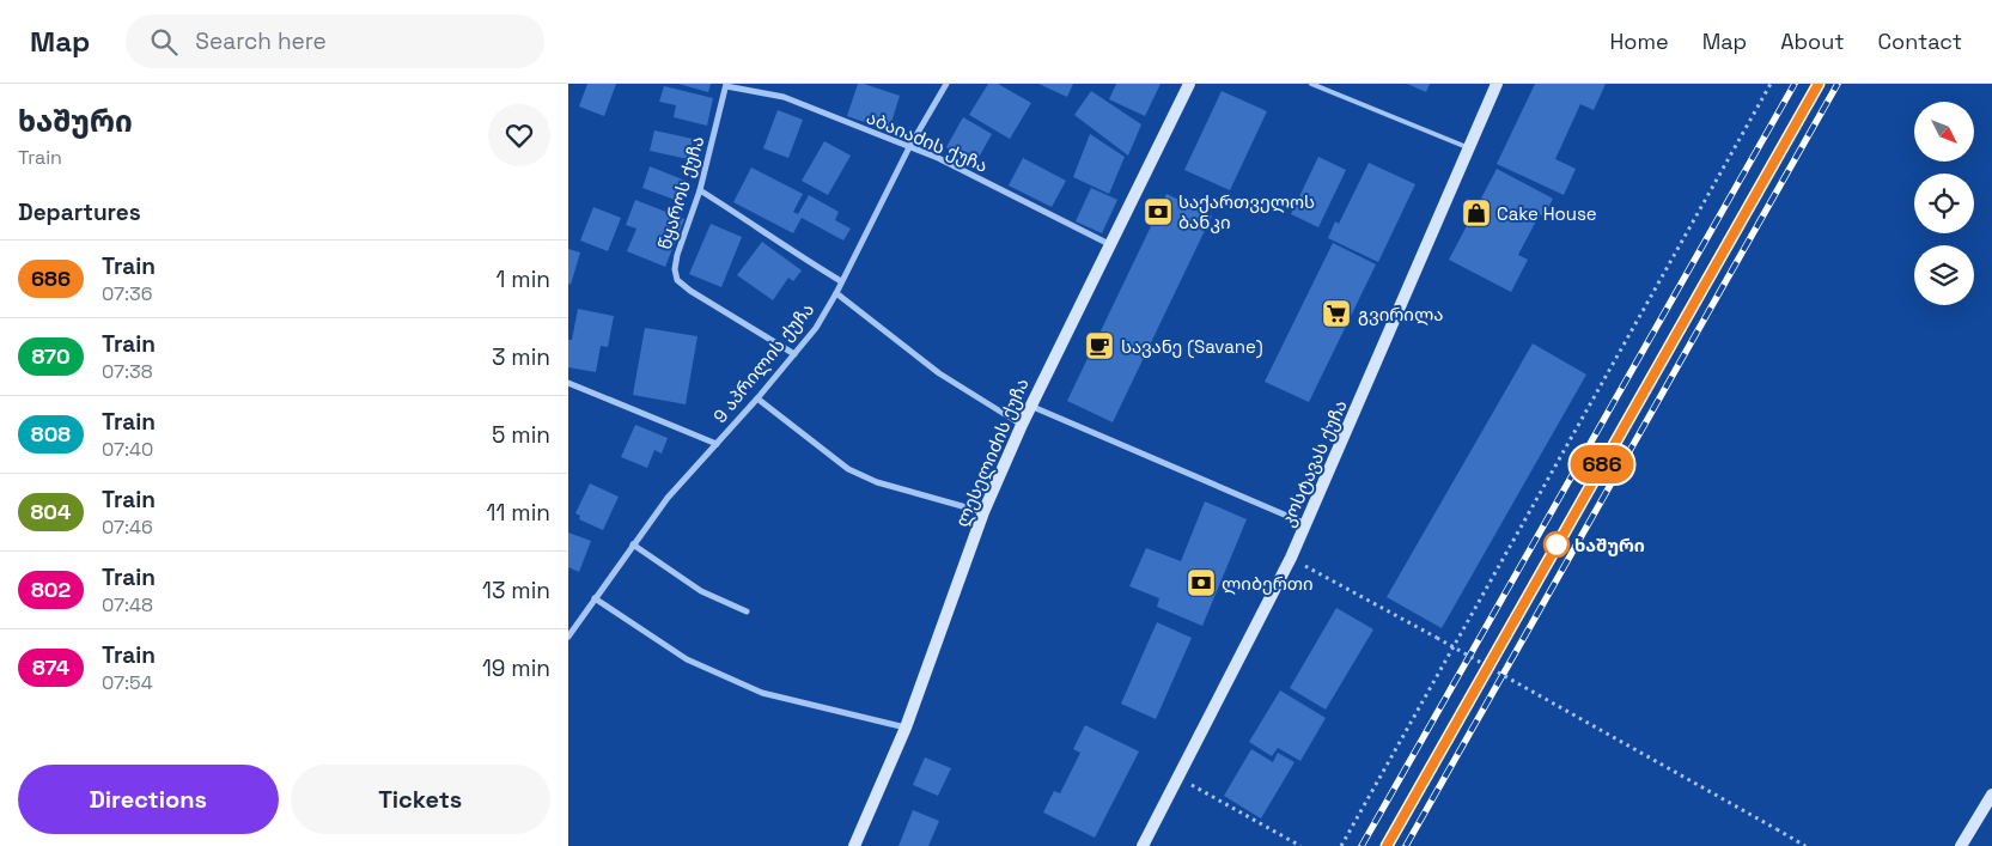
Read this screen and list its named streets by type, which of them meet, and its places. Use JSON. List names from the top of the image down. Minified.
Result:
{"streets":{"street":["აბაიაძის ქუჩა","წყაროს ქუჩა","9 აპრილის ქუჩა","ლესელიძის ქუჩა","კოსტავას ქუჩა"]},"crossings":[["აბაიაძის ქუჩა","წყაროს ქუჩა"],["აბაიაძის ქუჩა","9 აპრილის ქუჩა"],["აბაიაძის ქუჩა","ლესელიძის ქუჩა"],["წყაროს ქუჩა","9 აპრილის ქუჩა"]],"places":{"bank":["საქართველოს ბანკი","ლიბერთი"],"shop":["Cake House"],"supermarket":["გვირილა"],"cafe":["სავანე (Savane)"],"other":["ხაშური"]},"north":"bottom right","page":{"header":"Map","search":"Search here","nav":["Home","Map","About","Contact"],"heading":[["ხაშური","Train"],"Departures"],"on_map":"686","list":[{"mark":"686","name":"Train","note":"07:36","value":"1 min"},{"mark":"870","name":"Train","note":"07:38","value":"3 min"},{"mark":"808","name":"Train","note":"07:40","value":"5 min"},{"mark":"804","name":"Train","note":"07:46","value":"11 min"},{"mark":"802","name":"Train","note":"07:48","value":"13 min"},{"mark":"874","name":"Train","note":"07:54","value":"19 min"}],"buttons":["Directions","Tickets"]}}
